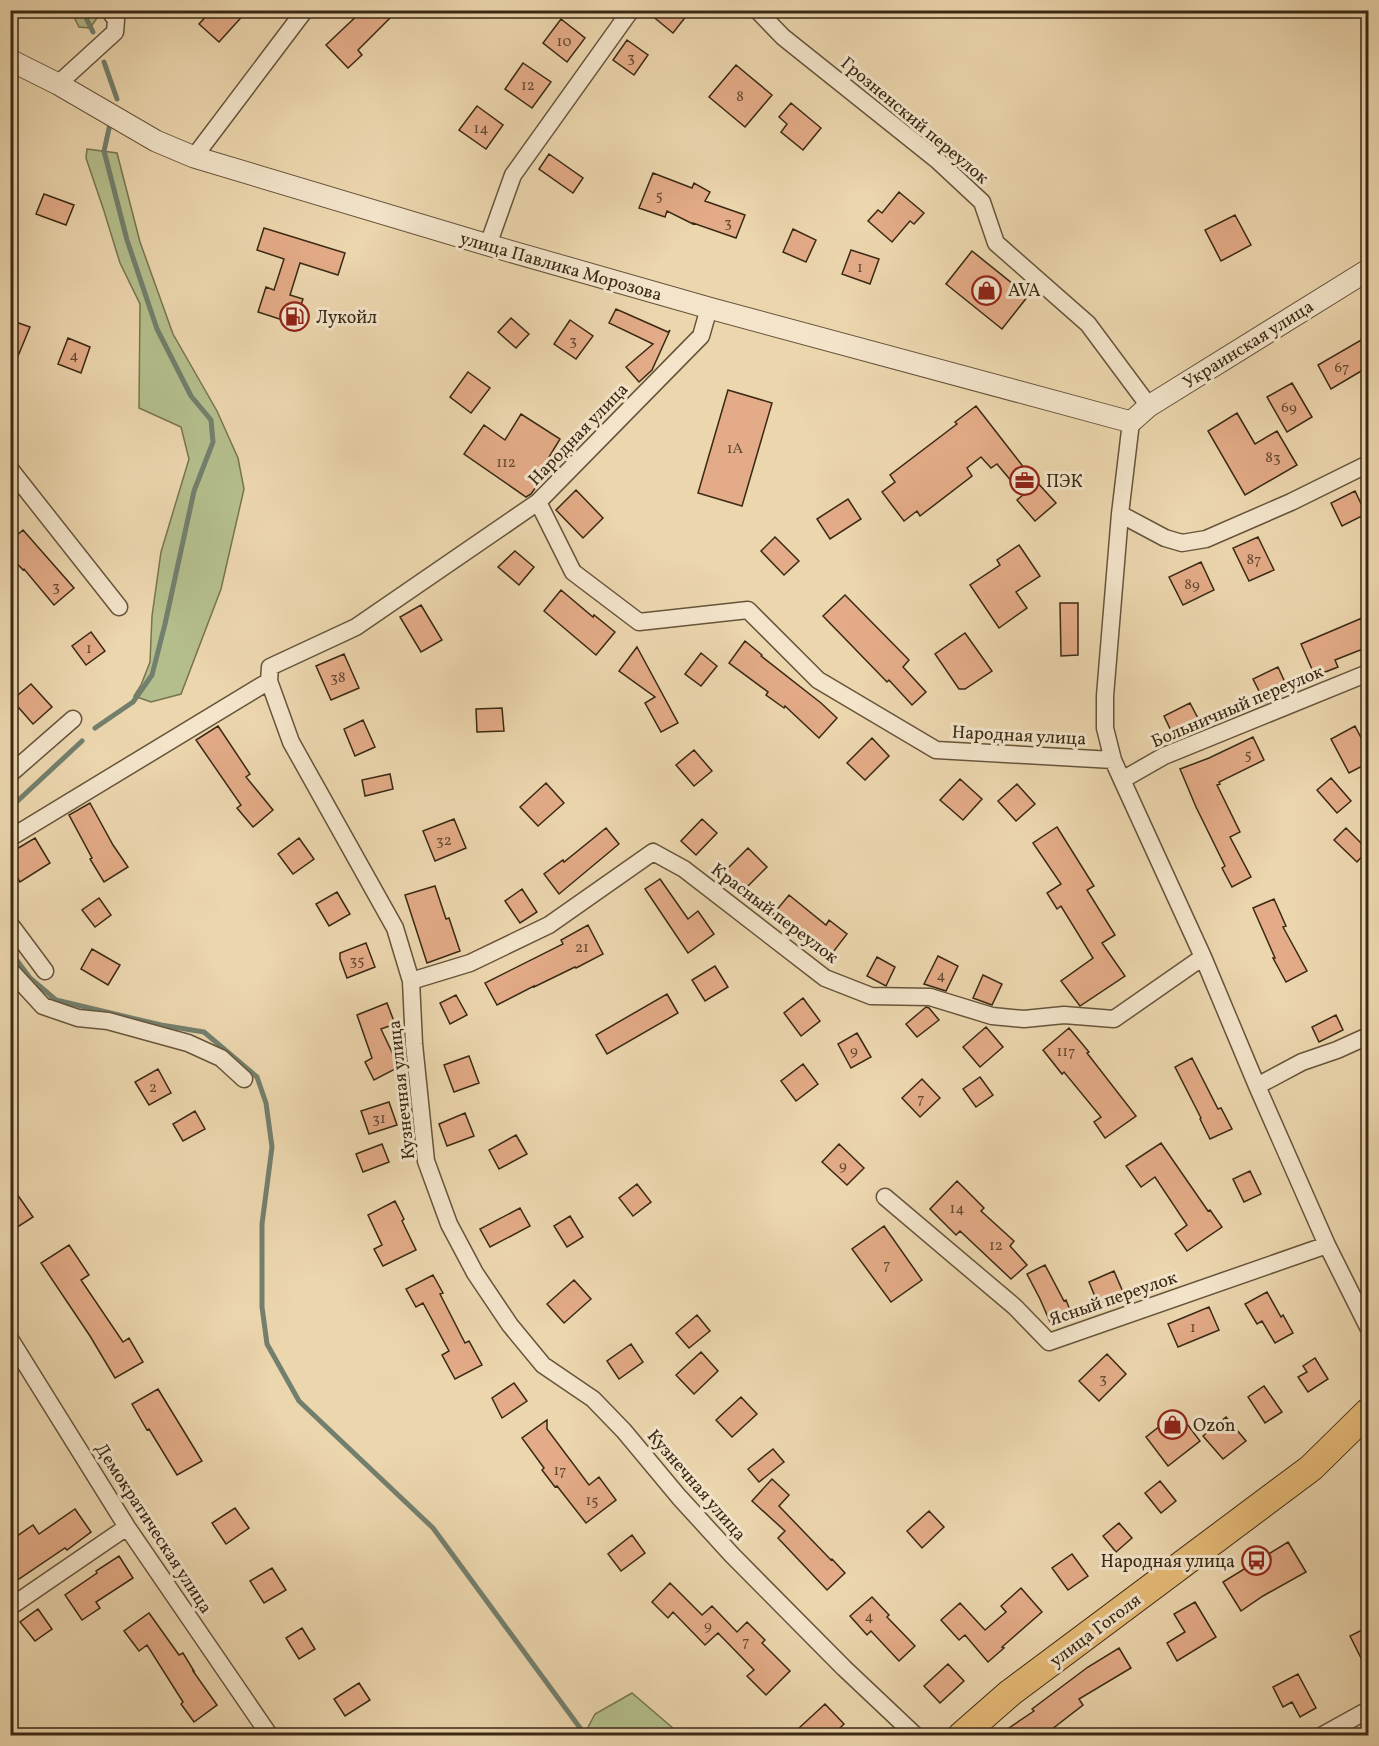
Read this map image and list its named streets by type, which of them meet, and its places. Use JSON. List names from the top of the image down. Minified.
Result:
{"streets":{"main road":["улица Гоголя"],"street":["Грозненский переулок","улица Павлика Морозова","Украинская улица","Народная улица","Больничный переулок","Красный переулок","Кузнечная улица","Ясный переулок","Демократическая улица"]},"crossings":[["Грозненский переулок","Украинская улица"],["улица Павлика Морозова","Украинская улица"],["улица Павлика Морозова","Народная улица"],["Украинская улица","Народная улица"],["Народная улица","Больничный переулок"],["Народная улица","Красный переулок"],["Народная улица","Ясный переулок"],["Красный переулок","Кузнечная улица"]],"places":{"shop":["AVA","Ozon"],"fuel station":["Лукойл"],"office":["ПЭК"],"bus stop":["Народная улица"]},"house_numbers":["10","3","12","8","14","5","3","1","3","4","67","69","1А","83","112","87","89","3","1","38","5","32","21","35","4","9","117","2","7","31","9","14","12","7","1","3","17","15","4","9","7"]}
